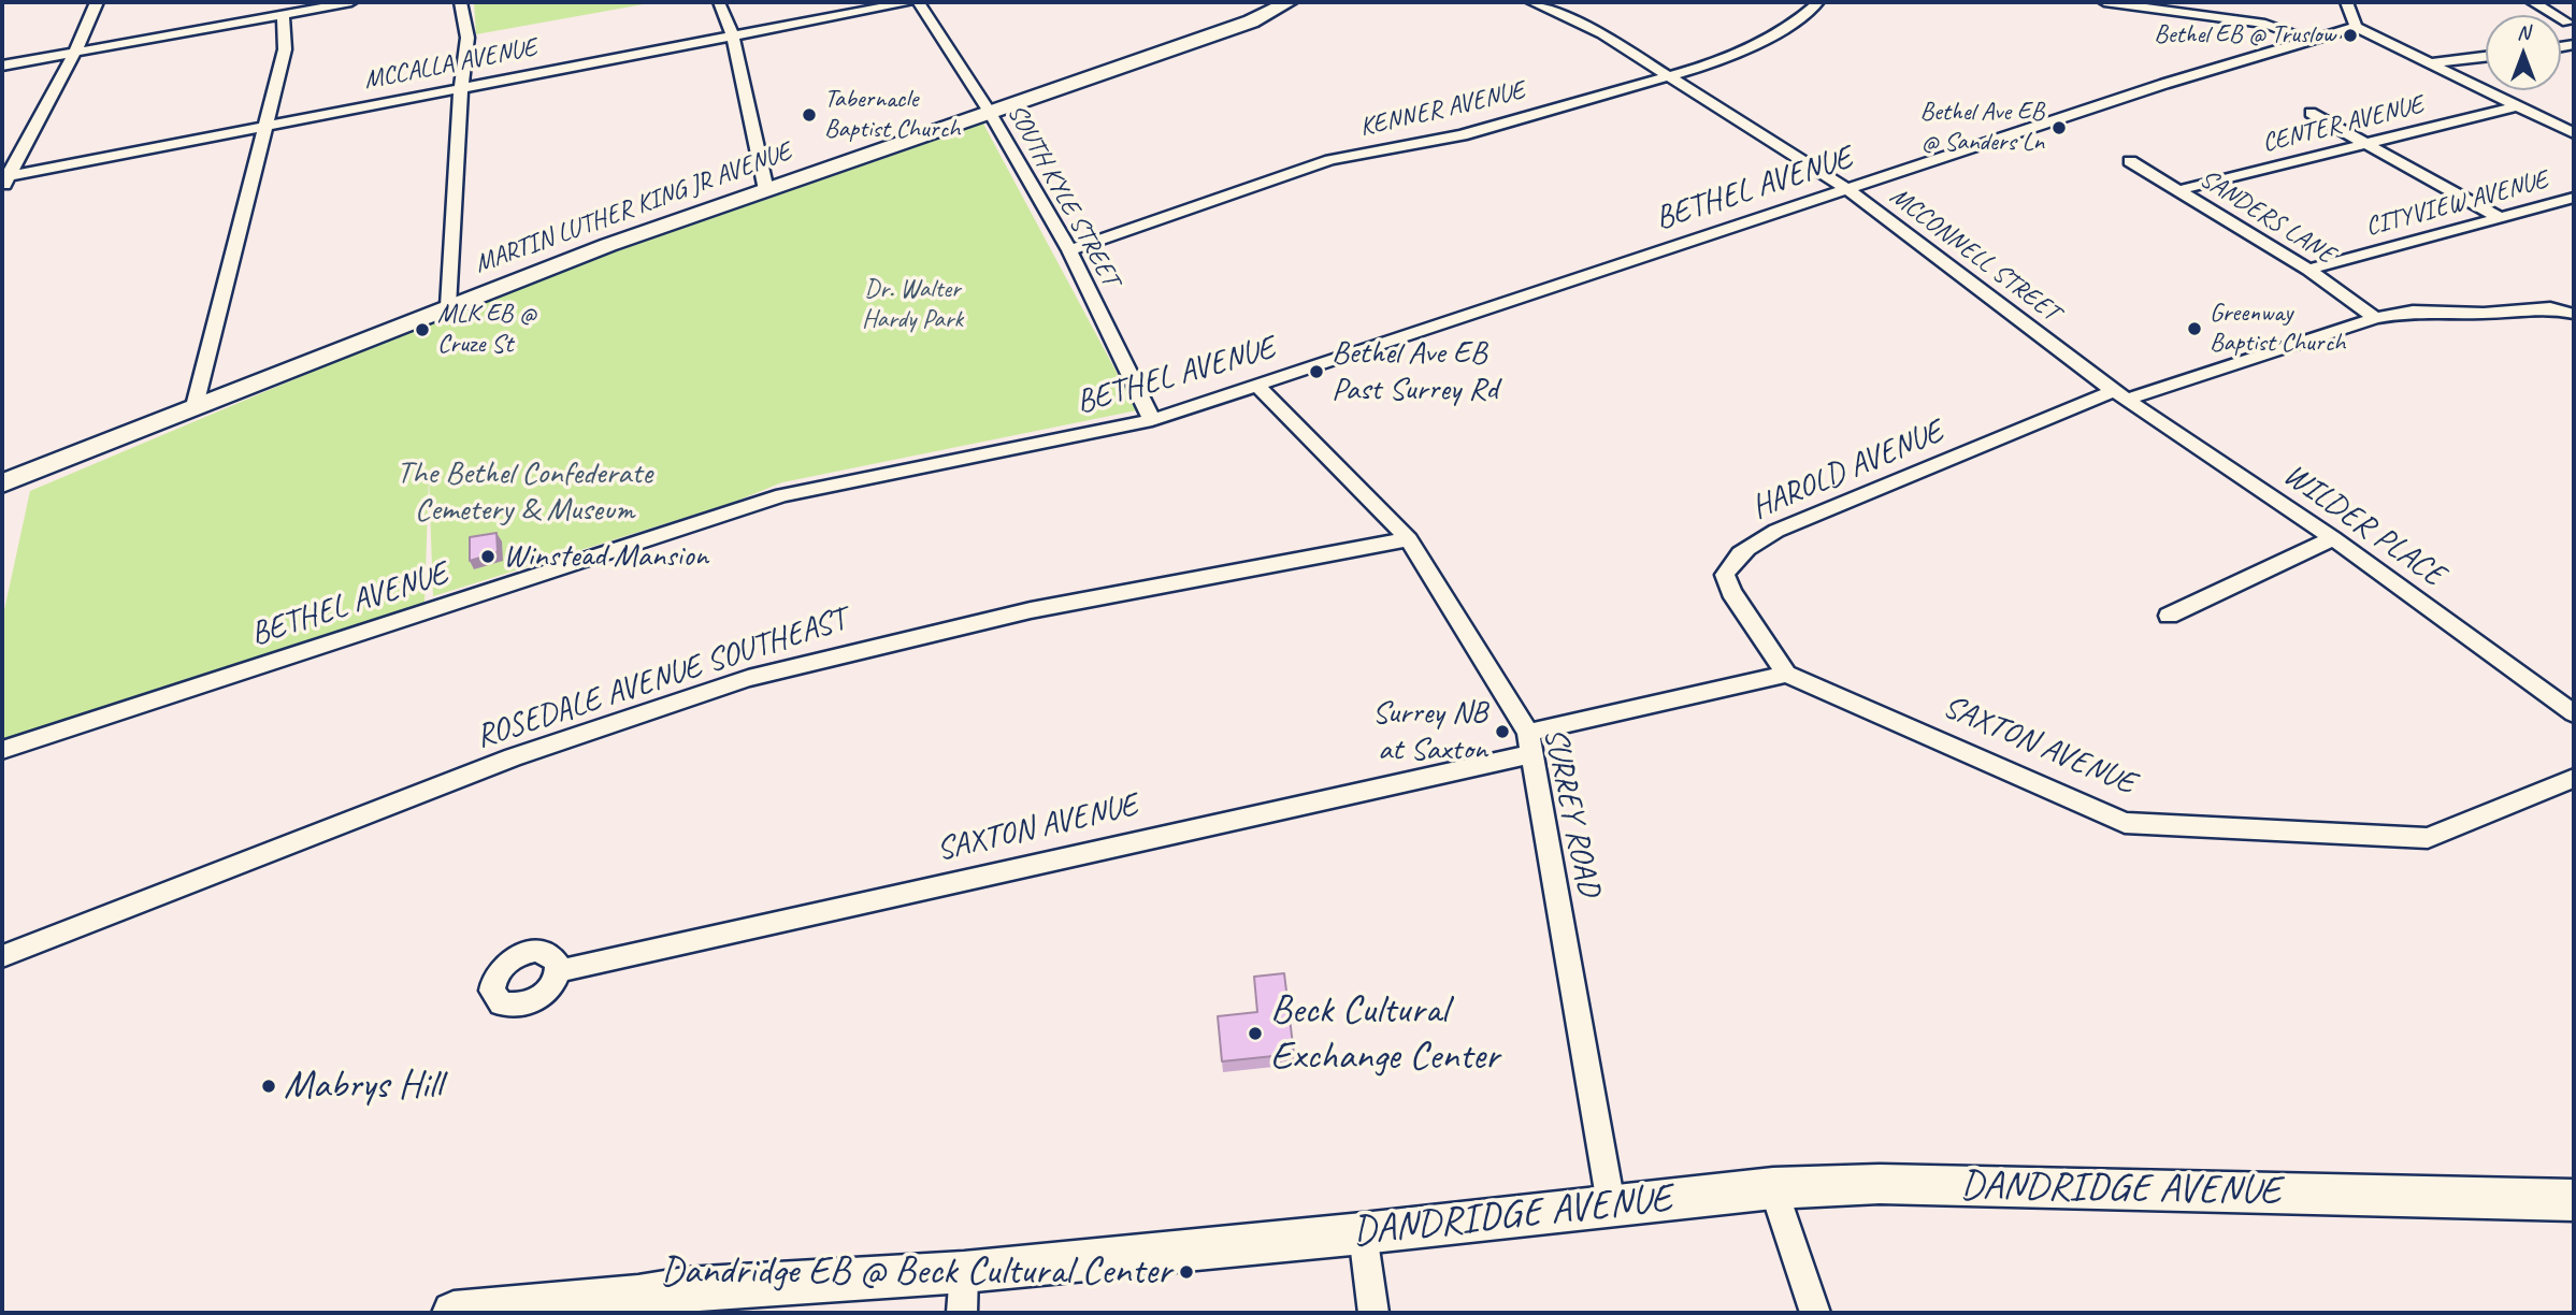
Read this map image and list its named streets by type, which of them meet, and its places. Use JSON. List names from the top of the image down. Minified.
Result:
{"streets":{"main road":["MARTIN LUTHER KING JR AVENUE","DANDRIDGE AVENUE"],"street":["MCCALLA AVENUE","KENNER AVENUE","CENTER AVENUE","BETHEL AVENUE","SOUTH KYLE STREET","CITYVIEW AVENUE","SANDERS LANE","MCCONNELL STREET","HAROLD AVENUE","WILDER PLACE","ROSEDALE AVENUE SOUTHEAST","SAXTON AVENUE","SURREY ROAD"]},"crossings":[["KENNER AVENUE","SOUTH KYLE STREET"],["KENNER AVENUE","MCCONNELL STREET"],["CENTER AVENUE","SANDERS LANE"],["BETHEL AVENUE","SOUTH KYLE STREET"],["BETHEL AVENUE","MCCONNELL STREET"],["BETHEL AVENUE","SURREY ROAD"],["SOUTH KYLE STREET","MARTIN LUTHER KING JR AVENUE"],["CITYVIEW AVENUE","SANDERS LANE"],["MCCONNELL STREET","HAROLD AVENUE"],["MCCONNELL STREET","WILDER PLACE"],["HAROLD AVENUE","WILDER PLACE"],["HAROLD AVENUE","SAXTON AVENUE"],["ROSEDALE AVENUE SOUTHEAST","SURREY ROAD"],["SAXTON AVENUE","SURREY ROAD"],["SURREY ROAD","DANDRIDGE AVENUE"]],"parks":["Dr. Walter Hardy Park","The Bethel Confederate Cemetery & Museum"],"places":["Bethel EB @ Truslow","Tabernacle Baptist Church","Bethel Ave EB @ Sanders Ln","Greenway Baptist Church","MLK EB @ Cruze St","Bethel Ave EB Past Surrey Rd","Winstead Mansion","Surrey NB at Saxton","Beck Cultural Exchange Center","Mabrys Hill","Dandridge EB @ Beck Cultural Center"],"north":"top"}
